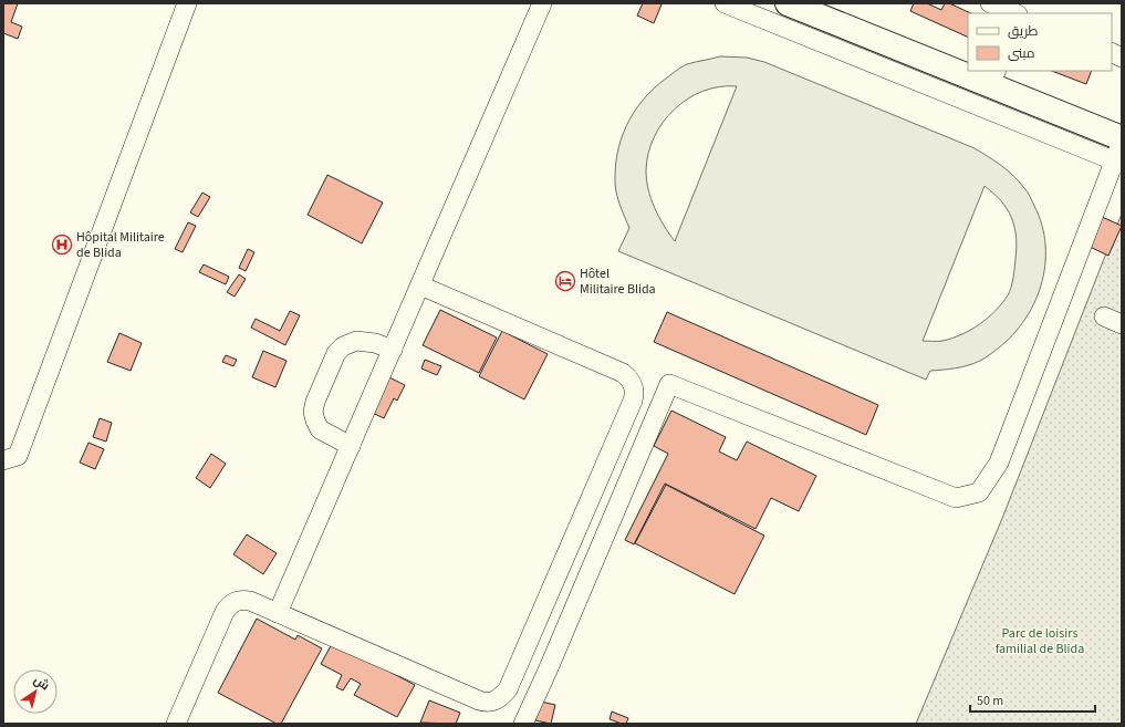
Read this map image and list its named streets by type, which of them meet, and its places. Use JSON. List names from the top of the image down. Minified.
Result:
{"parks":["Parc de loisirs familial de Blida"],"places":{"hospital":["Hôpital Militaire de Blida"],"hotel":["Hôtel Militaire Blida"]},"legend":["طريق","مبنى"],"scale_bar":"50 m","north":"top right"}
